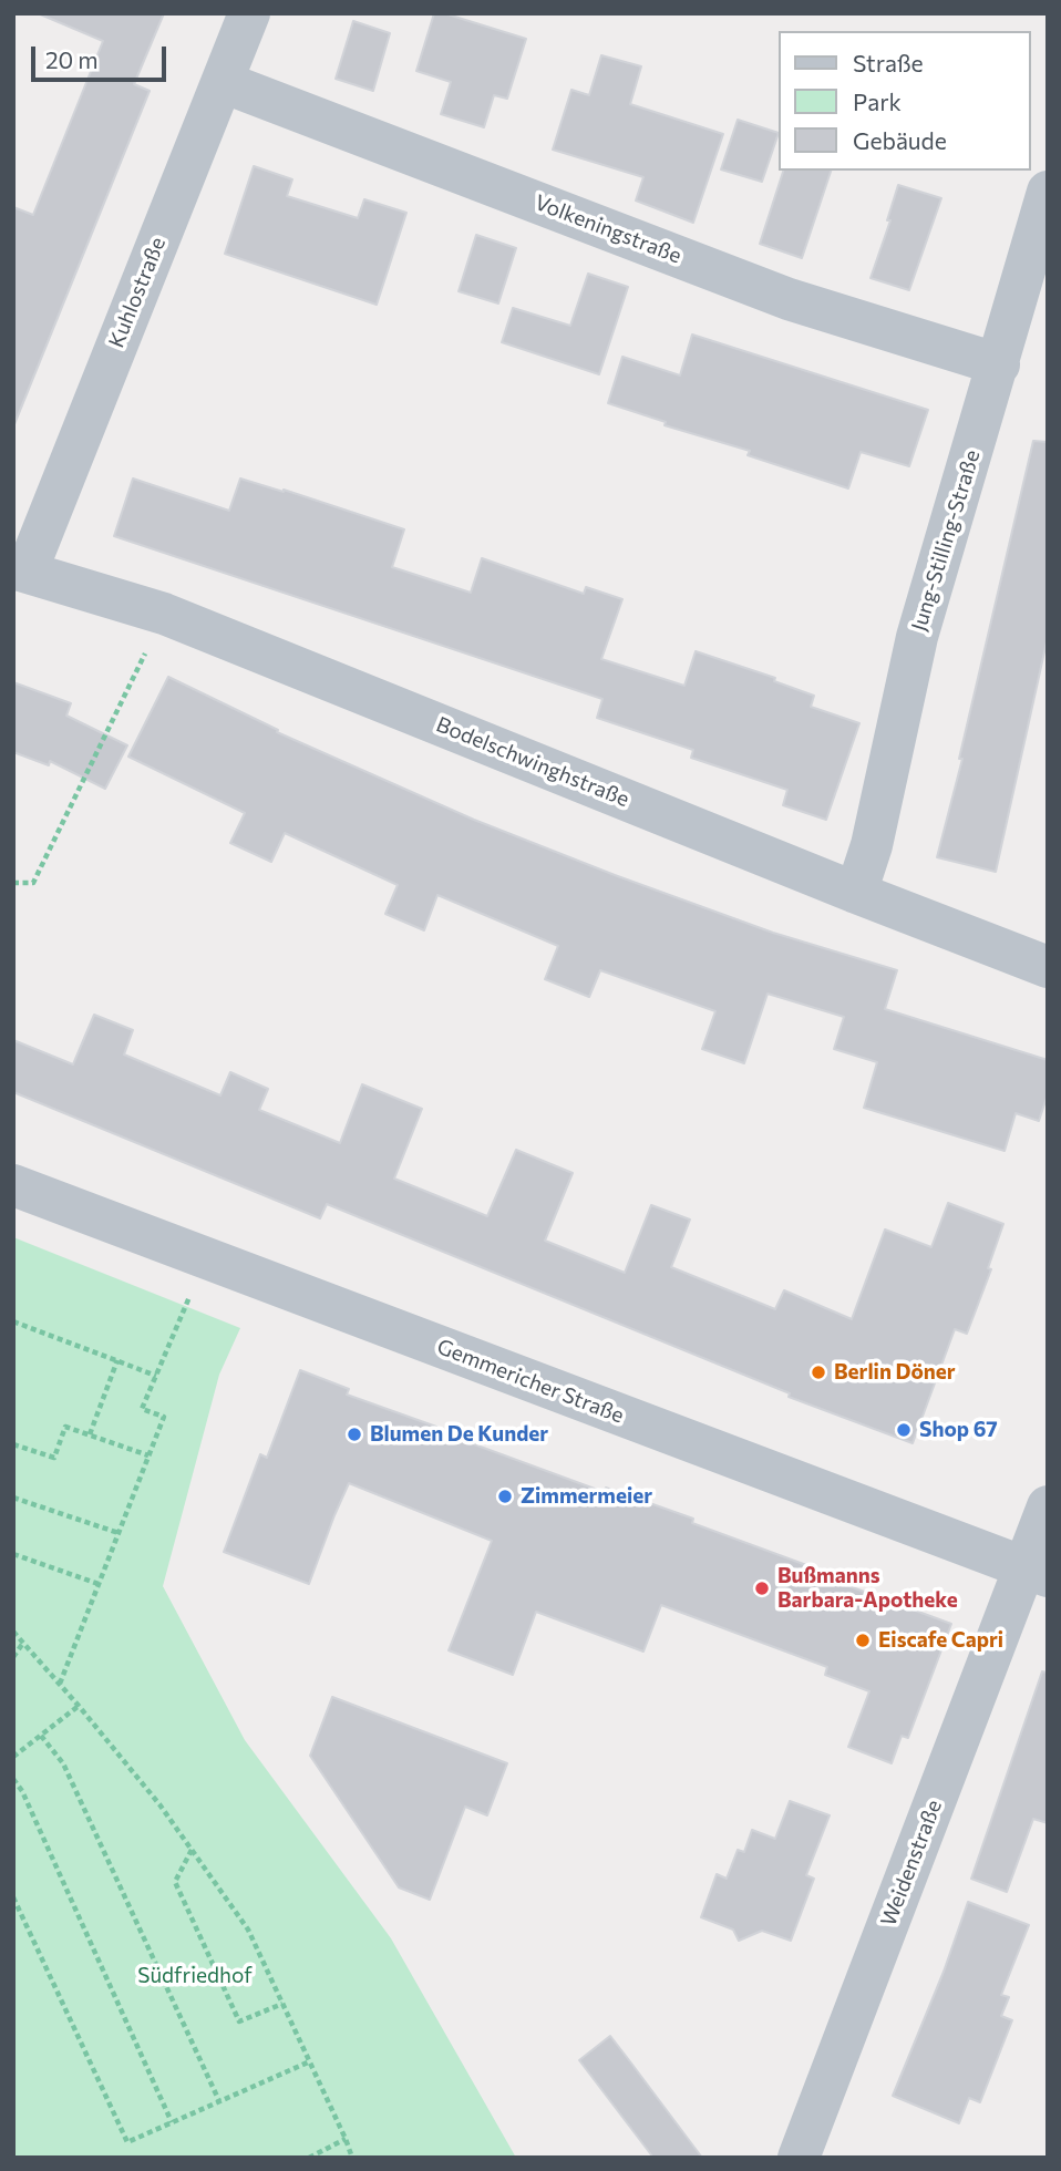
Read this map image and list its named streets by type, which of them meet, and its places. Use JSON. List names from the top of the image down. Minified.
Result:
{"streets":{"street":["Volkeningstraße","Kuhlostraße","Jung-Stilling-Straße","Bodelschwinghstraße","Gemmericher Straße","Weidenstraße"]},"crossings":[["Volkeningstraße","Kuhlostraße"],["Volkeningstraße","Jung-Stilling-Straße"],["Kuhlostraße","Bodelschwinghstraße"],["Jung-Stilling-Straße","Bodelschwinghstraße"],["Gemmericher Straße","Weidenstraße"]],"parks":["Südfriedhof"],"places":["Berlin Döner","Shop 67","Blumen De Kunder","Zimmermeier","Bußmanns Barbara-Apotheke","Eiscafe Capri"],"legend":["Straße","Park","Gebäude"],"scale_bar":"20 m"}
